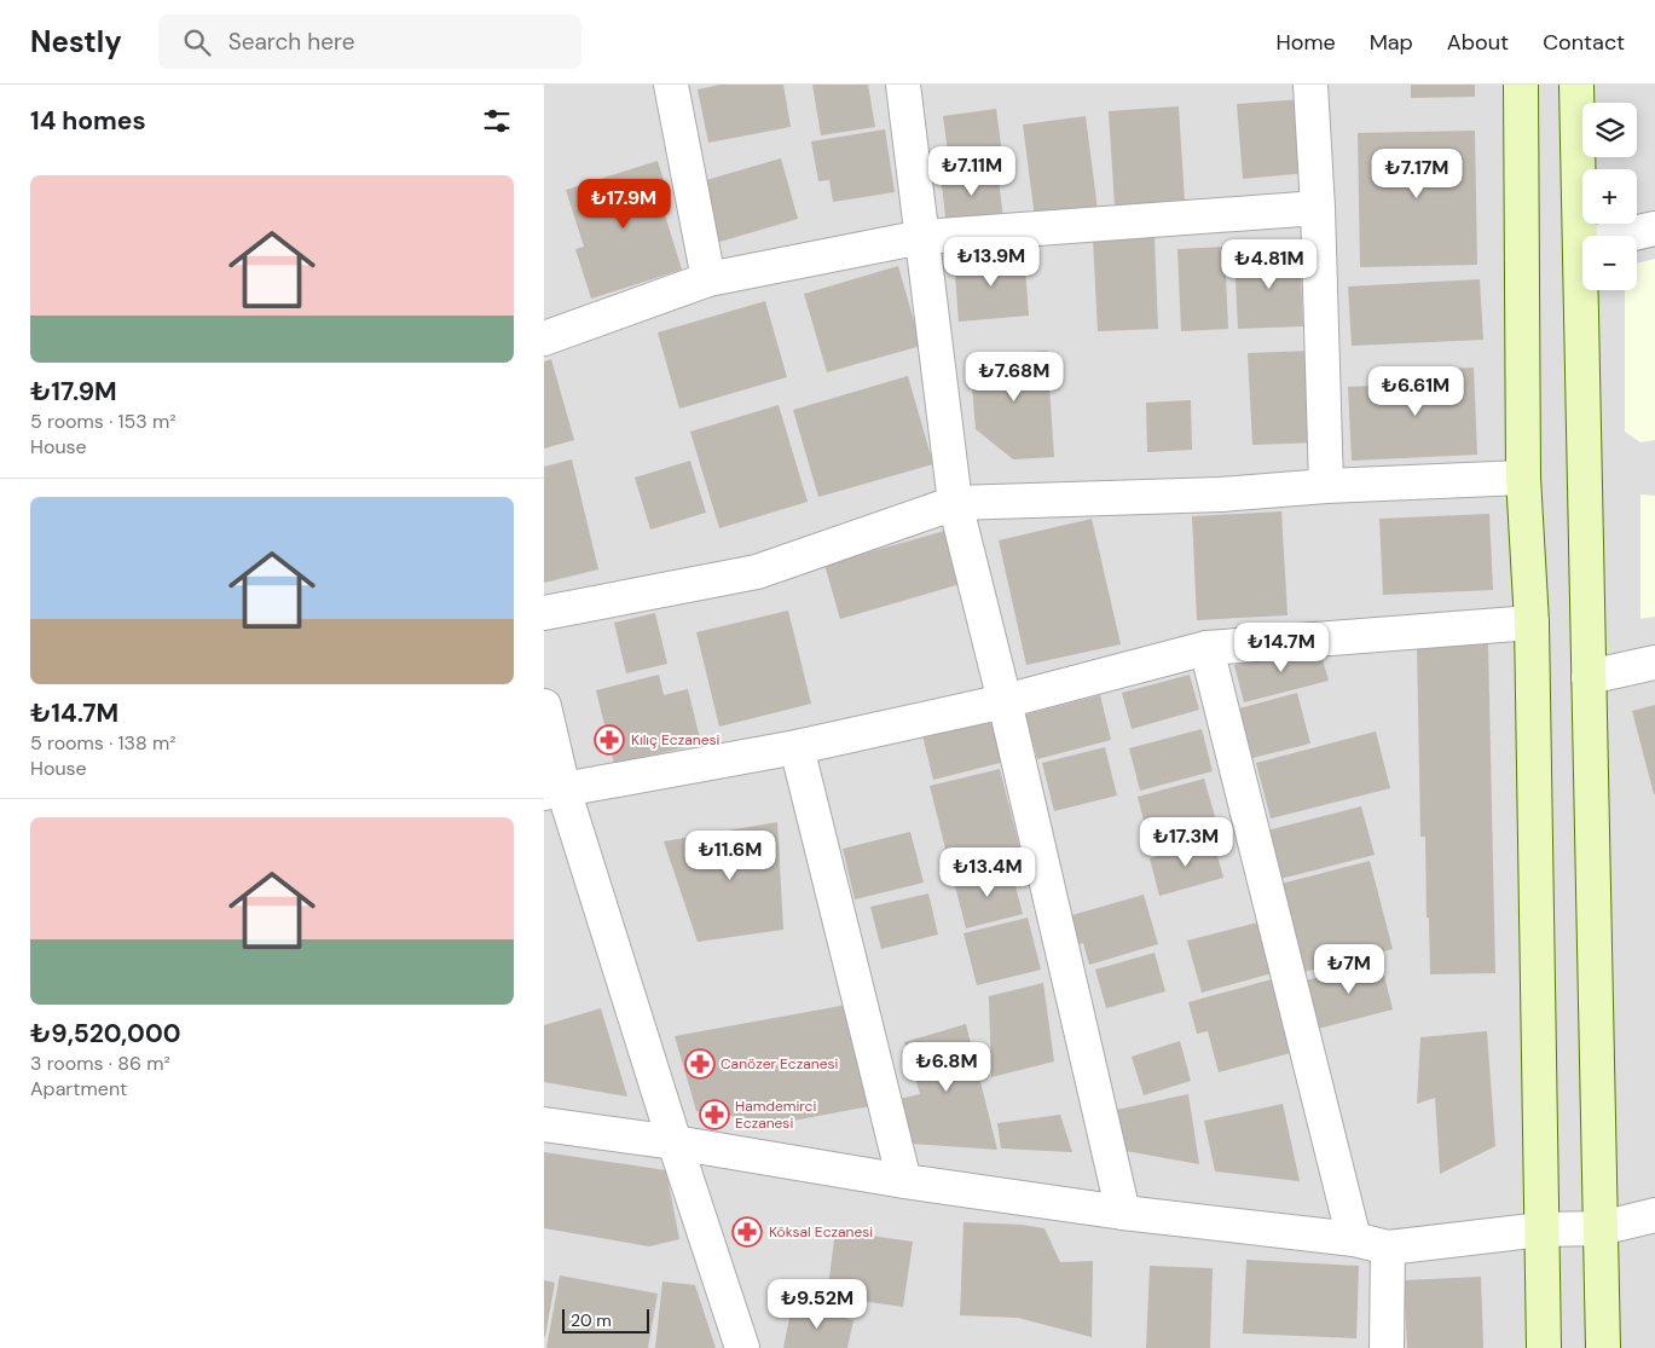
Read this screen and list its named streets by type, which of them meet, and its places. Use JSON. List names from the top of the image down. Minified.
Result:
{"places":{"pharmacy":["Kılıç Eczanesi","Canözer Eczanesi","Hamdemirci Eczanesi","Köksal Eczanesi"]},"scale_bar":"20 m","page":{"header":"Nestly","search":"Search here","nav":["Home","Map","About","Contact"],"heading":"14 homes","map_buttons":["+","−"],"price":["₺7.11M","₺7.17M","₺17.9M","₺13.9M","₺4.81M","₺7.68M","₺6.61M","₺14.7M","₺17.3M","₺11.6M","₺13.4M","₺7M","₺6.8M","₺9.52M"],"list":[{"name":"₺17.9M","note":"5 rooms · 153 m² · House"},{"name":"₺14.7M","note":"5 rooms · 138 m² · House"},{"name":"₺9,520,000","note":"3 rooms · 86 m² · Apartment"}],"scale":"20 m"}}
